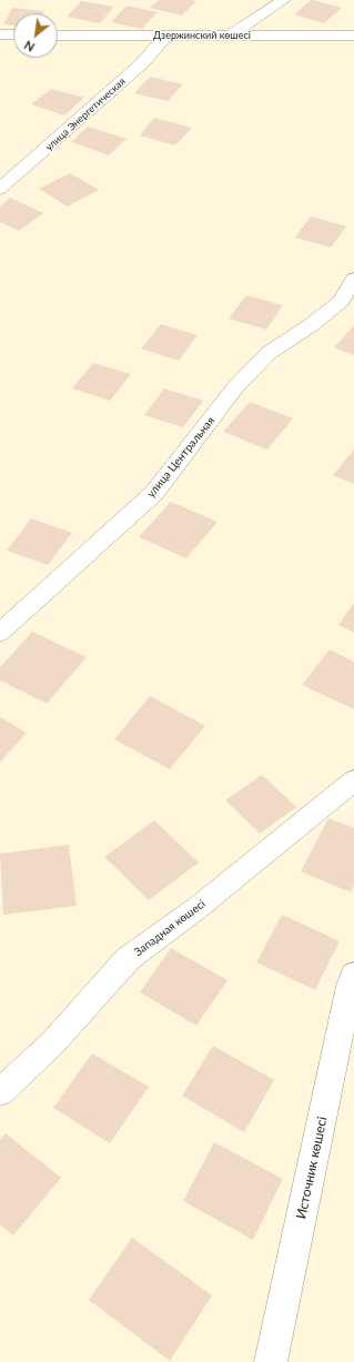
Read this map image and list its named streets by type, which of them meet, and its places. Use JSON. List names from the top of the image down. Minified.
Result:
{"streets":{"street":["Дзержинский көшесі","улица Энергетическая","улица Центральная","Западная көшесі","Источник көшесі"]},"crossings":[["Дзержинский көшесі","улица Энергетическая"]],"north":"bottom left"}
